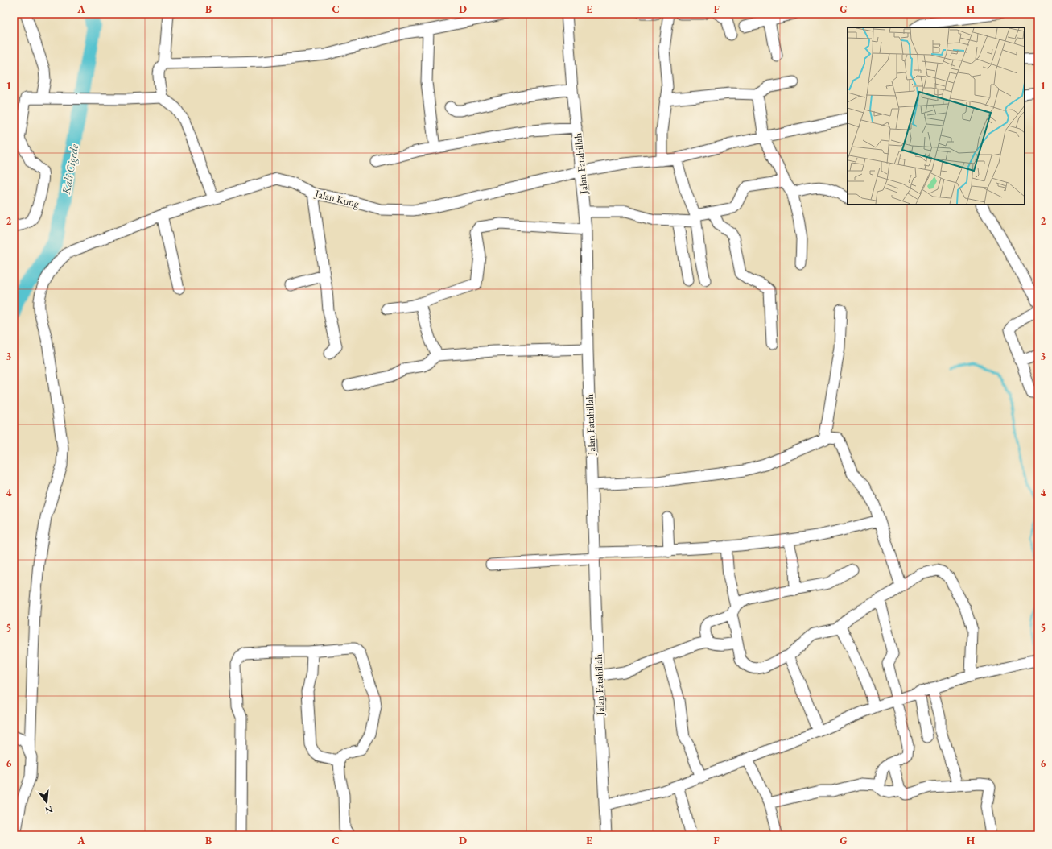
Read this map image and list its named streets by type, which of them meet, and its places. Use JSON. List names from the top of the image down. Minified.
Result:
{"streets":{"street":["Jalan Fatahillah","Jalan Kung"]},"crossings":[["Jalan Fatahillah","Jalan Kung"]],"water":["Kali Cigede"],"north":"bottom","grid":{"columns":["A","B","C","D","E","F","G","H"],"rows":["1","2","3","4","5","6"]}}
